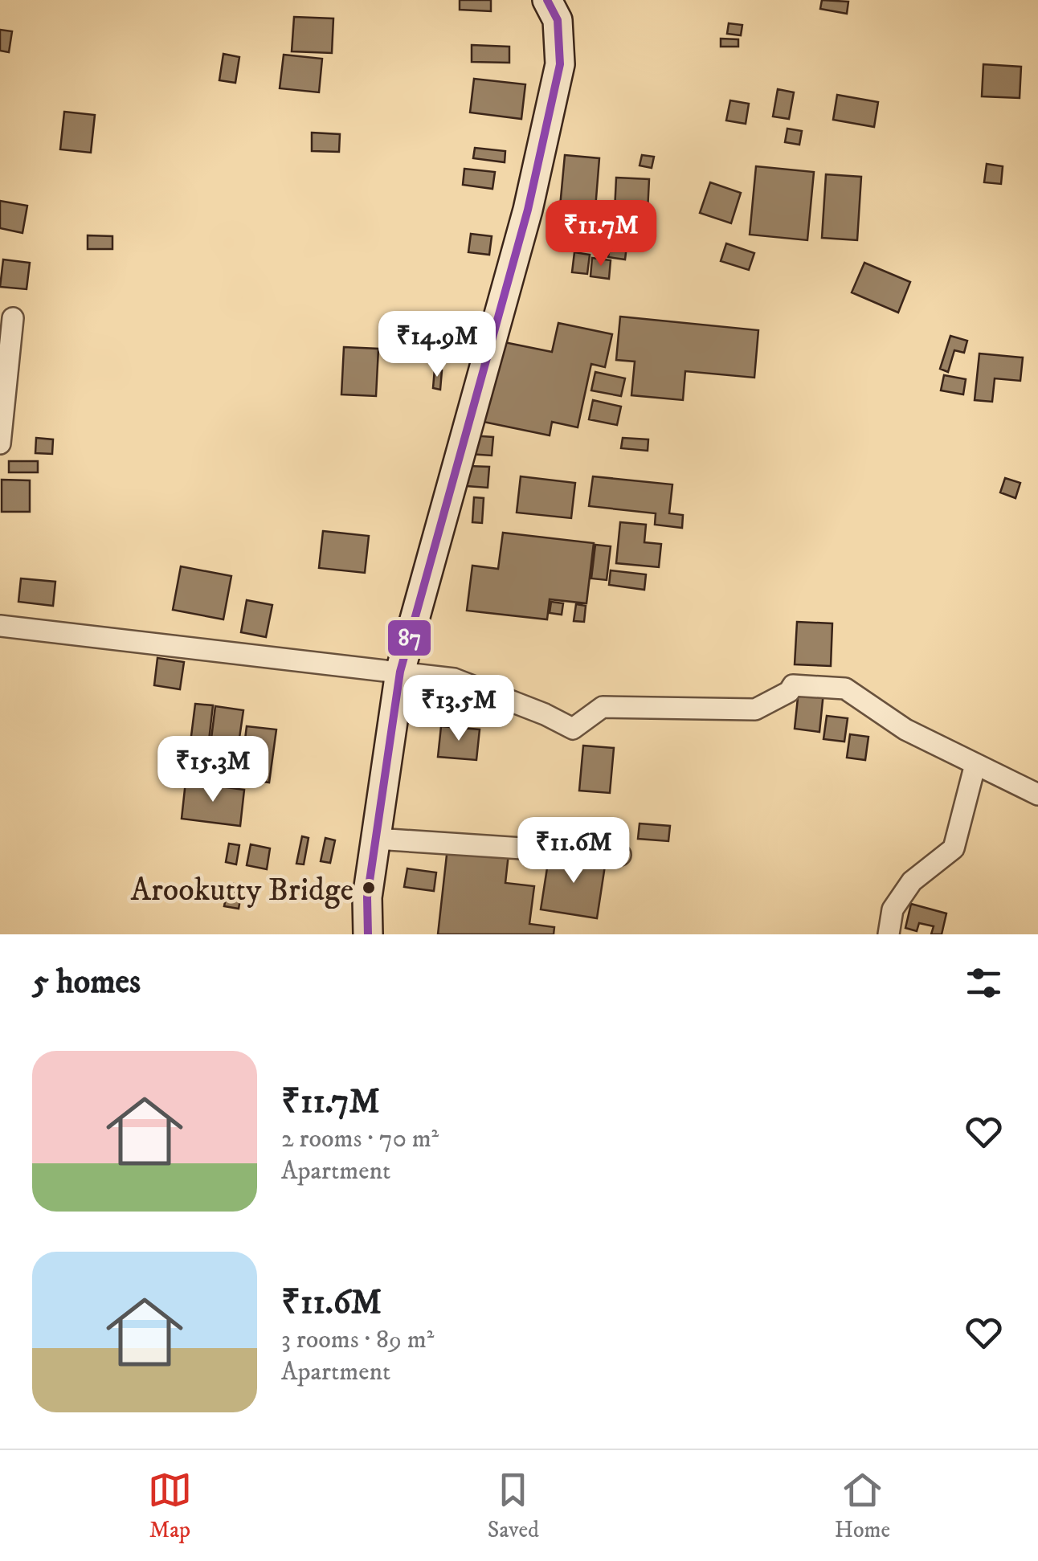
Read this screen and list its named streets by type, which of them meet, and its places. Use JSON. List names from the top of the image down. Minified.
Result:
{"places":["Arookutty Bridge"],"lines":["transit line 87"],"page":{"price":["₹11.7M","₹14.9M","₹13.5M","₹15.3M","₹11.6M"],"heading":"5 homes","list":[{"name":"₹11.7M","note":"2 rooms · 70 m² · Apartment"},{"name":"₹11.6M","note":"3 rooms · 89 m² · Apartment"}],"tabs":["Map","Saved","Home"]}}
